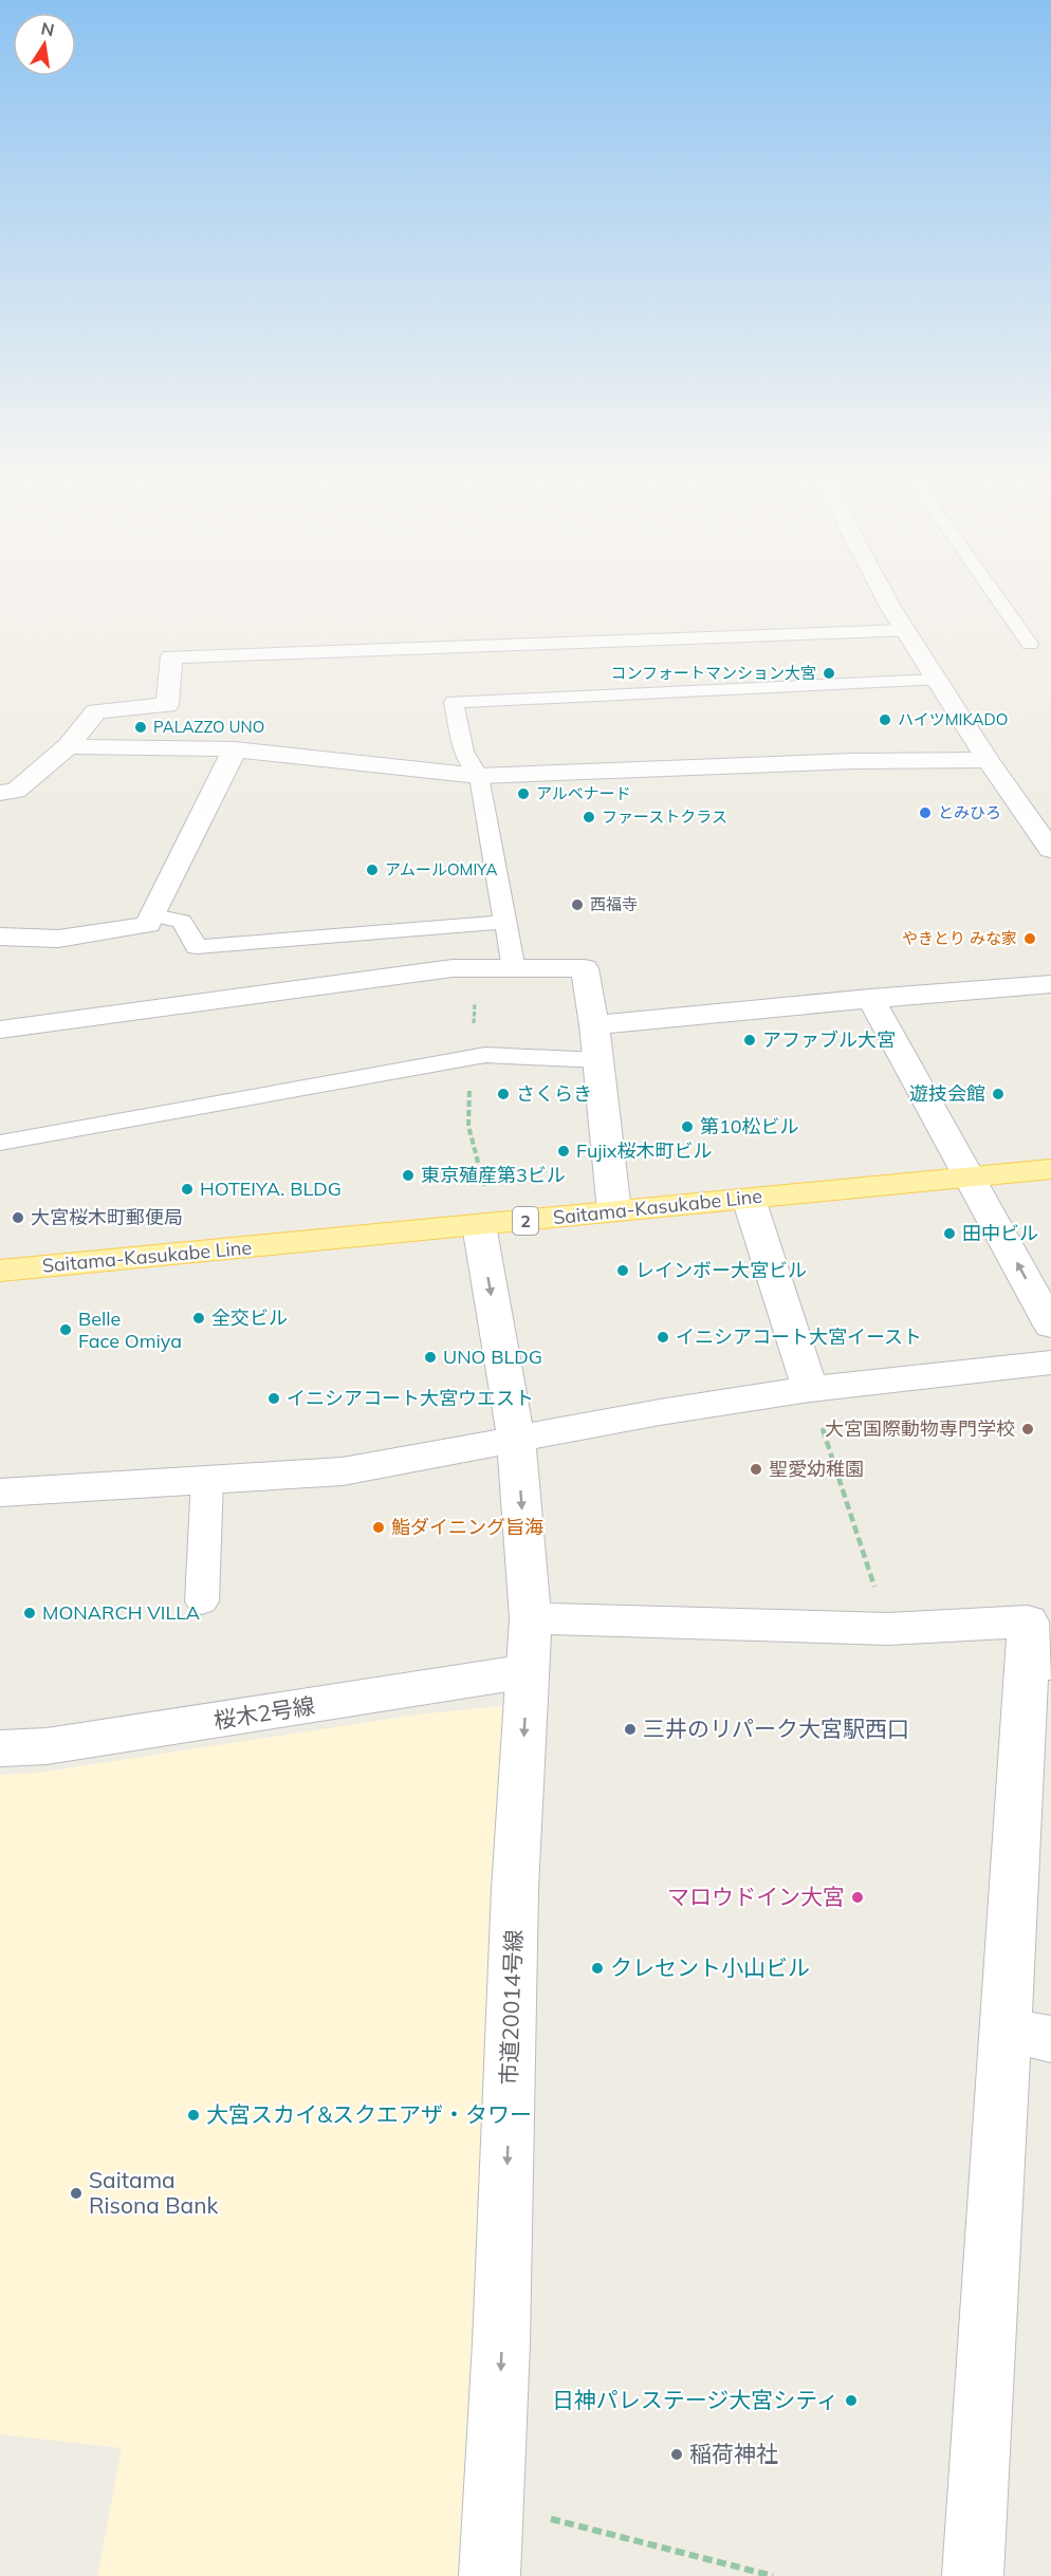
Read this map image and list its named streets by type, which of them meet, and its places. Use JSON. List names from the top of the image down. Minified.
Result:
{"streets":{"main road":["Saitama-Kasukabe Line","2"],"street":["桜木2号線","市道20014号線"]},"crossings":[["Saitama-Kasukabe Line","市道20014号線"],["桜木2号線","市道20014号線"]],"one_way":["市道20014号線"],"places":["コンフォートマンション大宮","ハイツMIKADO","PALAZZO UNO","アルベナード","とみひろ","ファーストクラス","アムールOMIYA","西福寺","やきとり みな家","アファブル大宮","さくらき","遊技会館","第10松ビル","Fujix桜木町ビル","東京殖産第3ビル","HOTEIYA. BLDG","大宮桜木町郵便局","田中ビル","レインボー大宮ビル","全交ビル","Belle Face Omiya","イニシアコート大宮イースト","UNO BLDG","イニシアコート大宮ウエスト","大宮国際動物専門学校","聖愛幼稚園","鮨ダイニング旨海","MONARCH VILLA","三井のリパーク大宮駅西口","マロウドイン大宮","クレセント小山ビル","大宮スカイ&スクエアザ・タワー","Saitama Risona Bank","日神パレステージ大宮シティ","稲荷神社"],"north":"top"}
